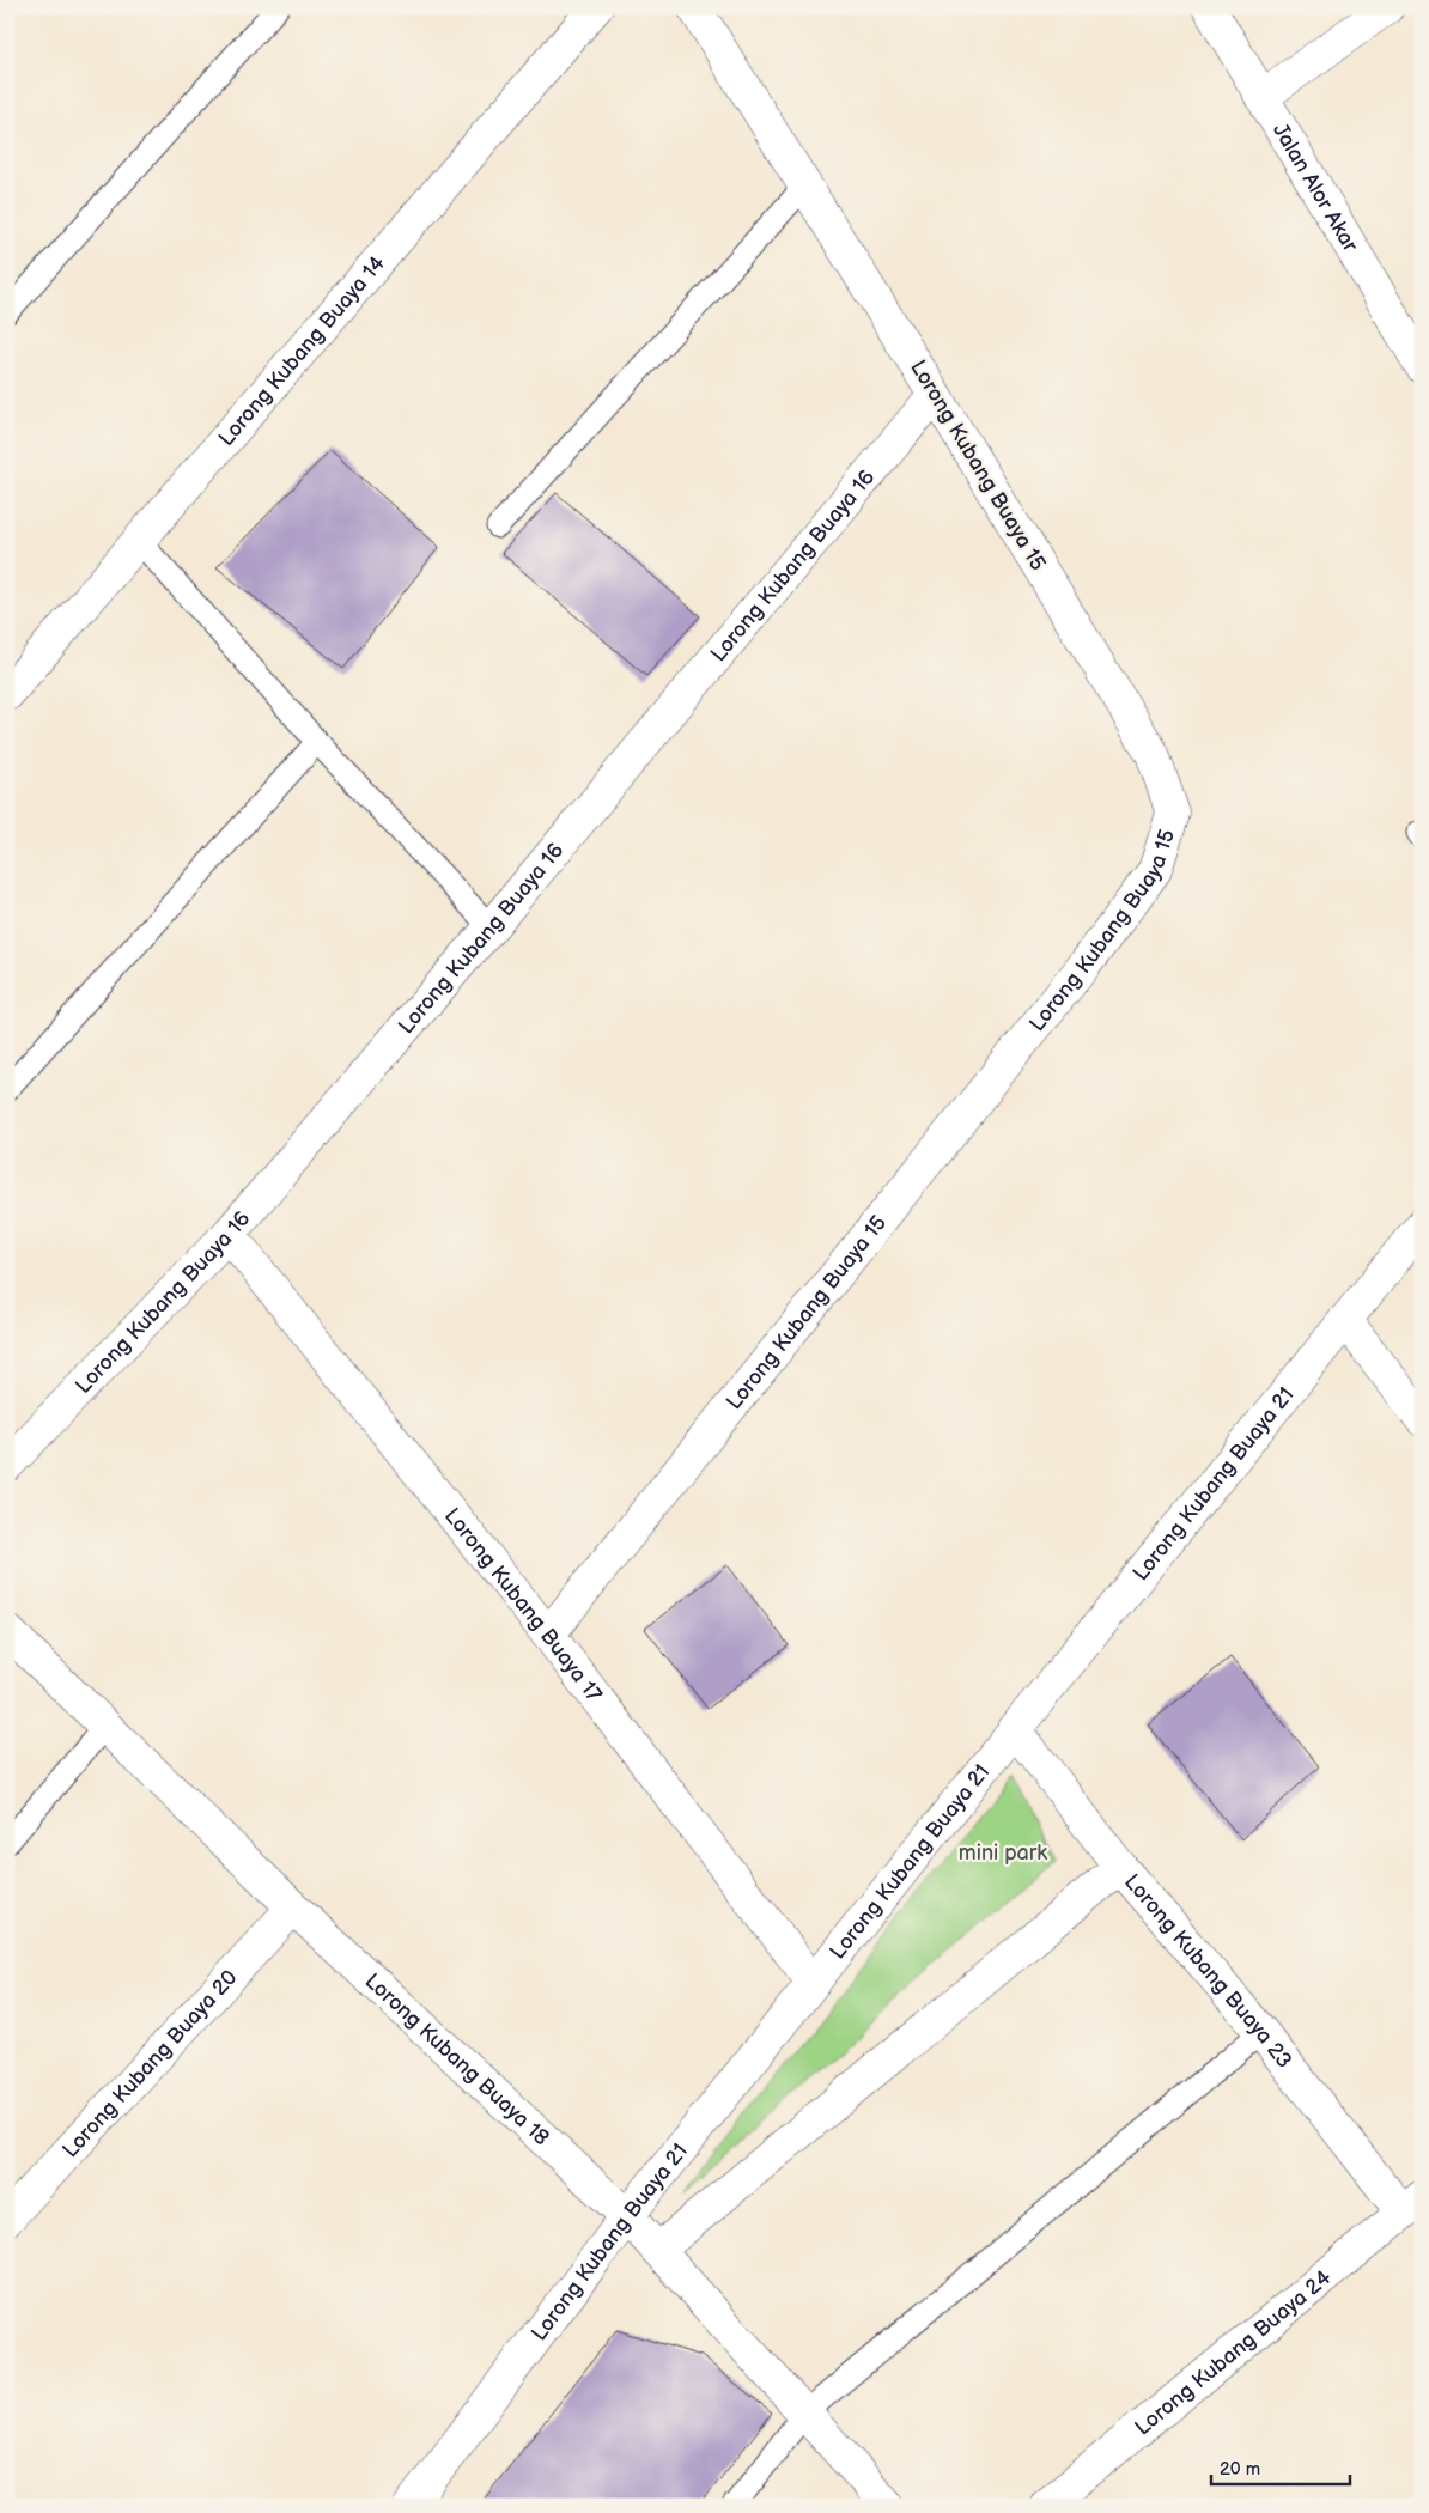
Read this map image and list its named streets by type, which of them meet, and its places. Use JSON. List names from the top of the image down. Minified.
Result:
{"streets":{"street":["Jalan Alor Akar","Lorong Kubang Buaya 14","Lorong Kubang Buaya 15","Lorong Kubang Buaya 16","Lorong Kubang Buaya 21","Lorong Kubang Buaya 17","Lorong Kubang Buaya 23","Lorong Kubang Buaya 18","Lorong Kubang Buaya 20","Lorong Kubang Buaya 24"]},"crossings":[["Lorong Kubang Buaya 15","Lorong Kubang Buaya 16"],["Lorong Kubang Buaya 15","Lorong Kubang Buaya 17"],["Lorong Kubang Buaya 16","Lorong Kubang Buaya 17"],["Lorong Kubang Buaya 21","Lorong Kubang Buaya 17"],["Lorong Kubang Buaya 21","Lorong Kubang Buaya 23"],["Lorong Kubang Buaya 21","Lorong Kubang Buaya 18"],["Lorong Kubang Buaya 23","Lorong Kubang Buaya 24"],["Lorong Kubang Buaya 18","Lorong Kubang Buaya 20"]],"parks":["mini park"],"scale_bar":"20 m"}
